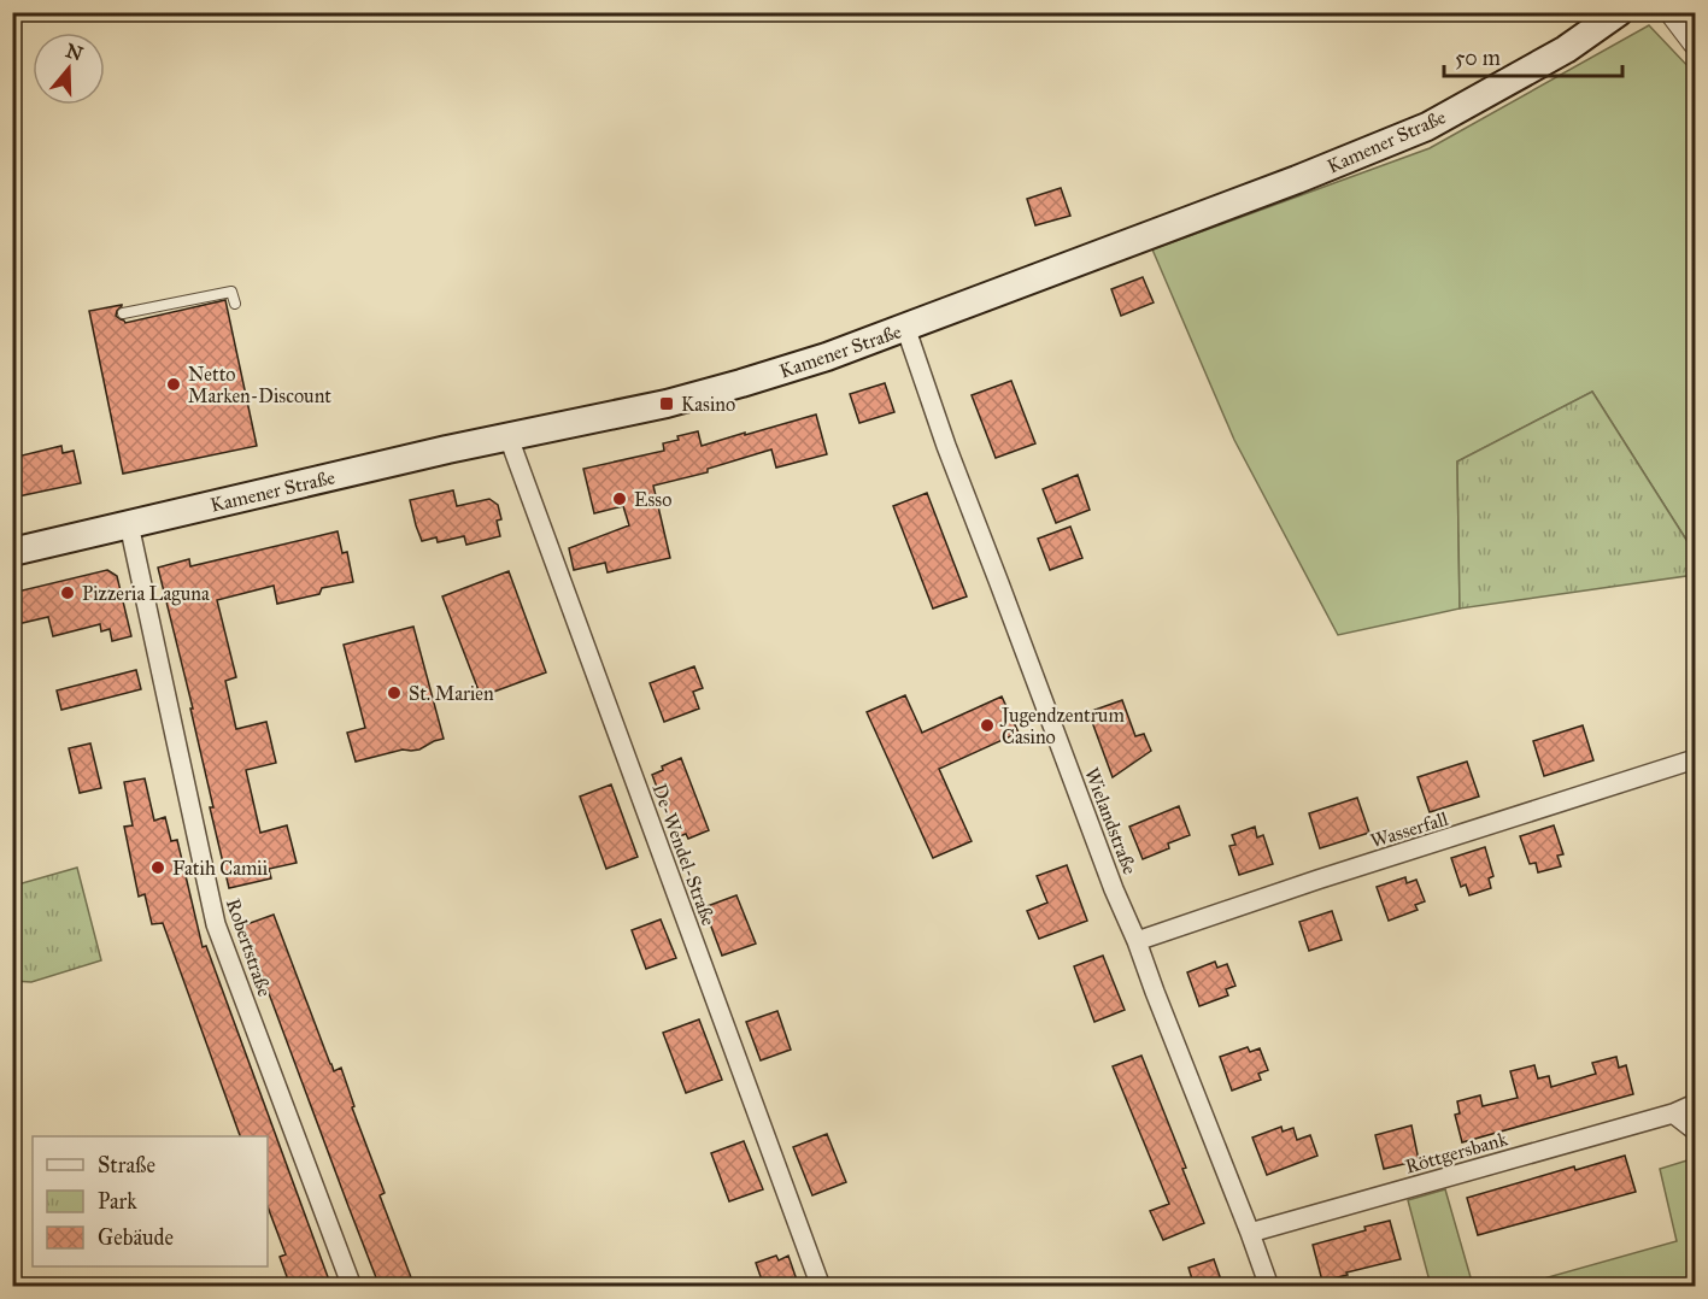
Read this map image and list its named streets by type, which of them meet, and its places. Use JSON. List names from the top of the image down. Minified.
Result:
{"streets":{"main road":["Kamener Straße"],"street":["Wielandstraße","Wasserfall","De-Wendel-Straße","Robertstraße","Röttgersbank"]},"crossings":[["Kamener Straße","Wielandstraße"],["Kamener Straße","De-Wendel-Straße"],["Kamener Straße","Robertstraße"],["Wielandstraße","Wasserfall"],["Wielandstraße","Röttgersbank"]],"places":{"other":["Netto Marken-Discount","Esso","Pizzeria Laguna","St. Marien","Jugendzentrum Casino","Fatih Camii"],"transit":["Kasino"]},"legend":["Straße","Park","Gebäude"],"scale_bar":"50 m","north":"top"}
